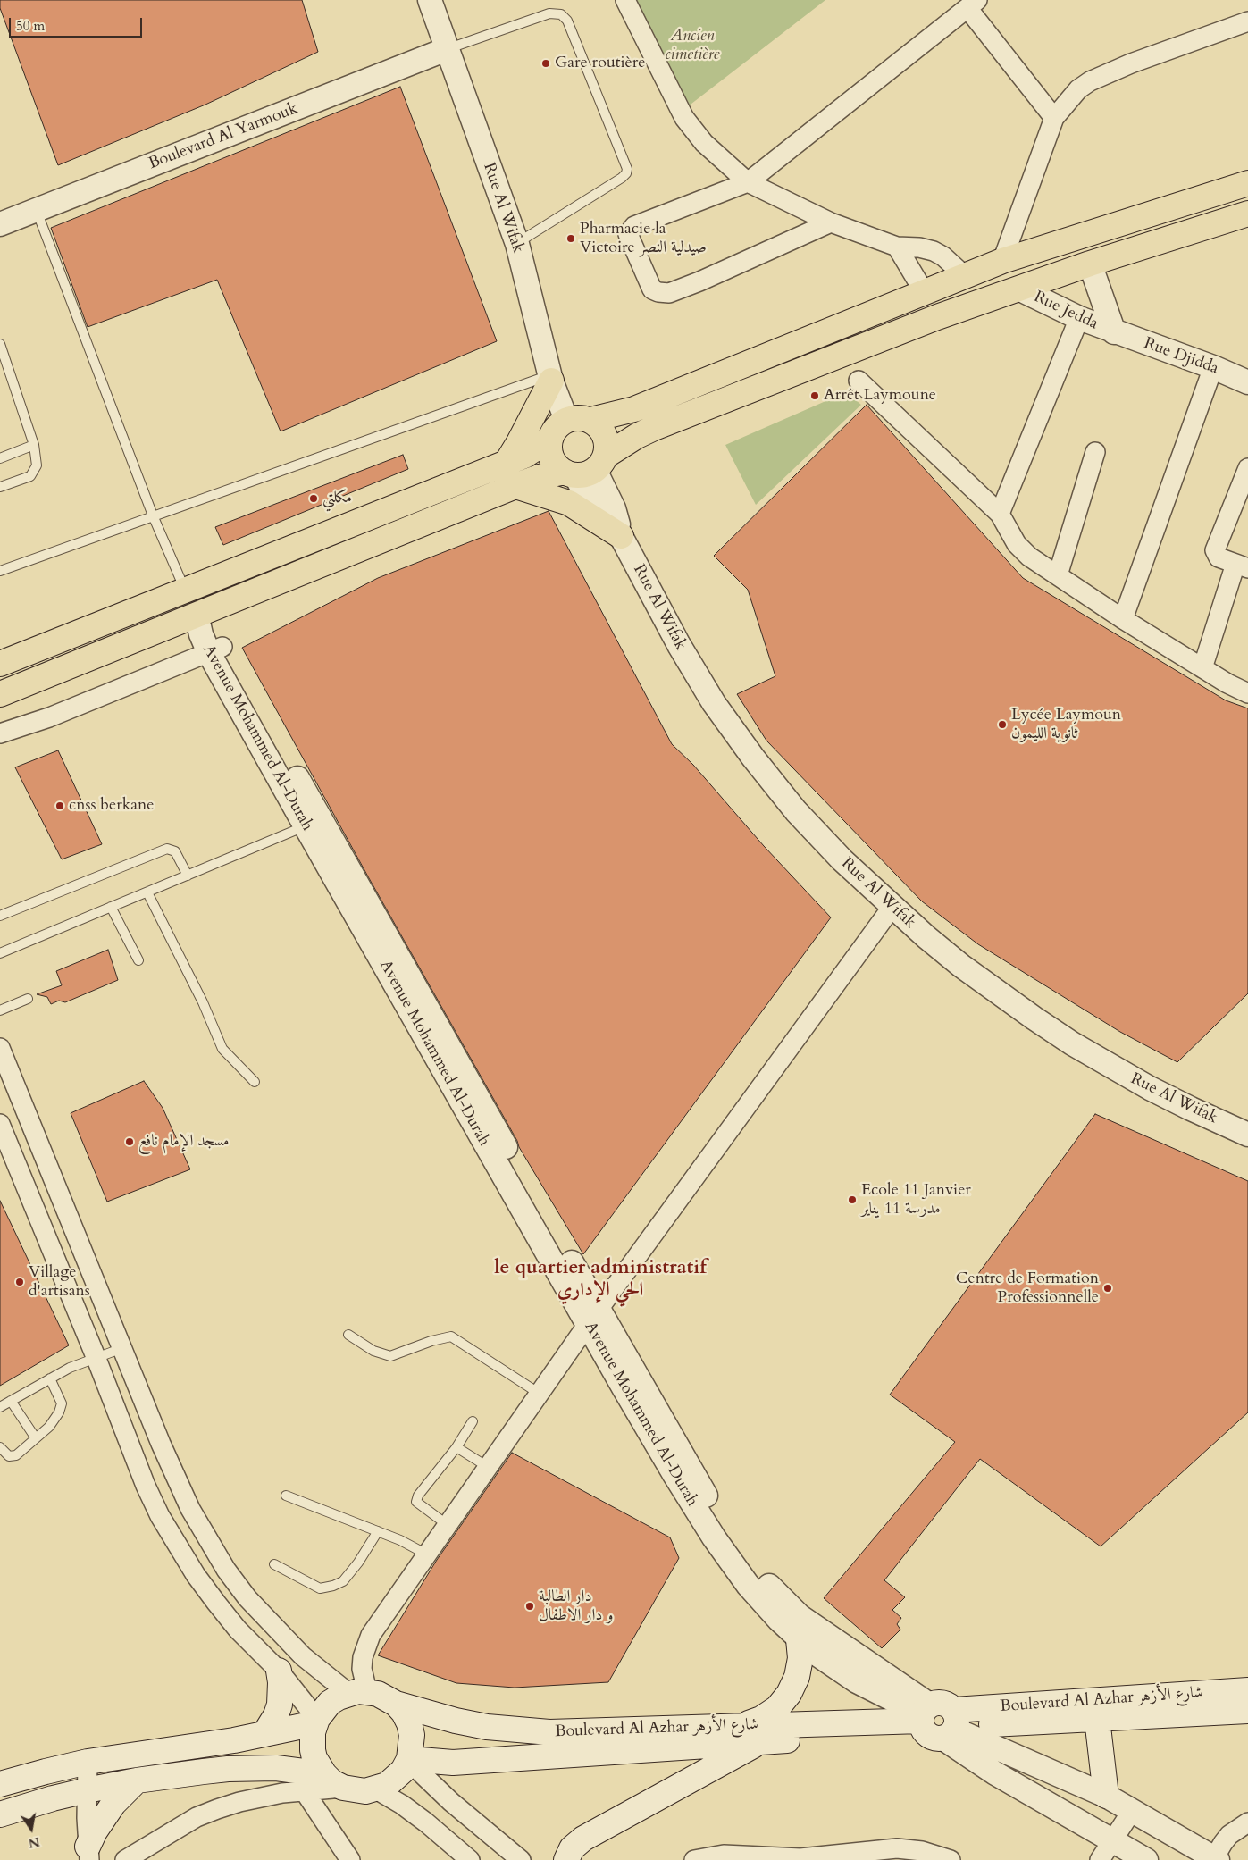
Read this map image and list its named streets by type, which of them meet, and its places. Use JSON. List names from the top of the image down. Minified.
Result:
{"streets":{"main road":["Boulevard Al Azhar شارع الأزهر"],"street":["Boulevard Al Yarmouk","Rue Al Wifak","Rue Jedda","Rue Djidda","Avenue Mohammed Al-Durah"]},"crossings":[["Boulevard Al Yarmouk","Rue Al Wifak"],["Rue Jedda","Rue Djidda"],["Avenue Mohammed Al-Durah","Boulevard Al Azhar شارع الأزهر"]],"districts":["le quartier administratif الحي الإداري"],"parks":["Ancien cimetière"],"places":["Gare routière","Pharmacie la Victoire صيدلية النصر","Arrêt Laymoune","مكلتي","Lycée Laymoun ثانوية الليمون","cnss berkane","مسجد الإمام نافع","Ecole 11 Janvier مدرسة 11 يناير","Village d'artisans","Centre de Formation Professionnelle","دار الطالبة و دار الاطفال"],"scale_bar":"50 m","north":"bottom"}
